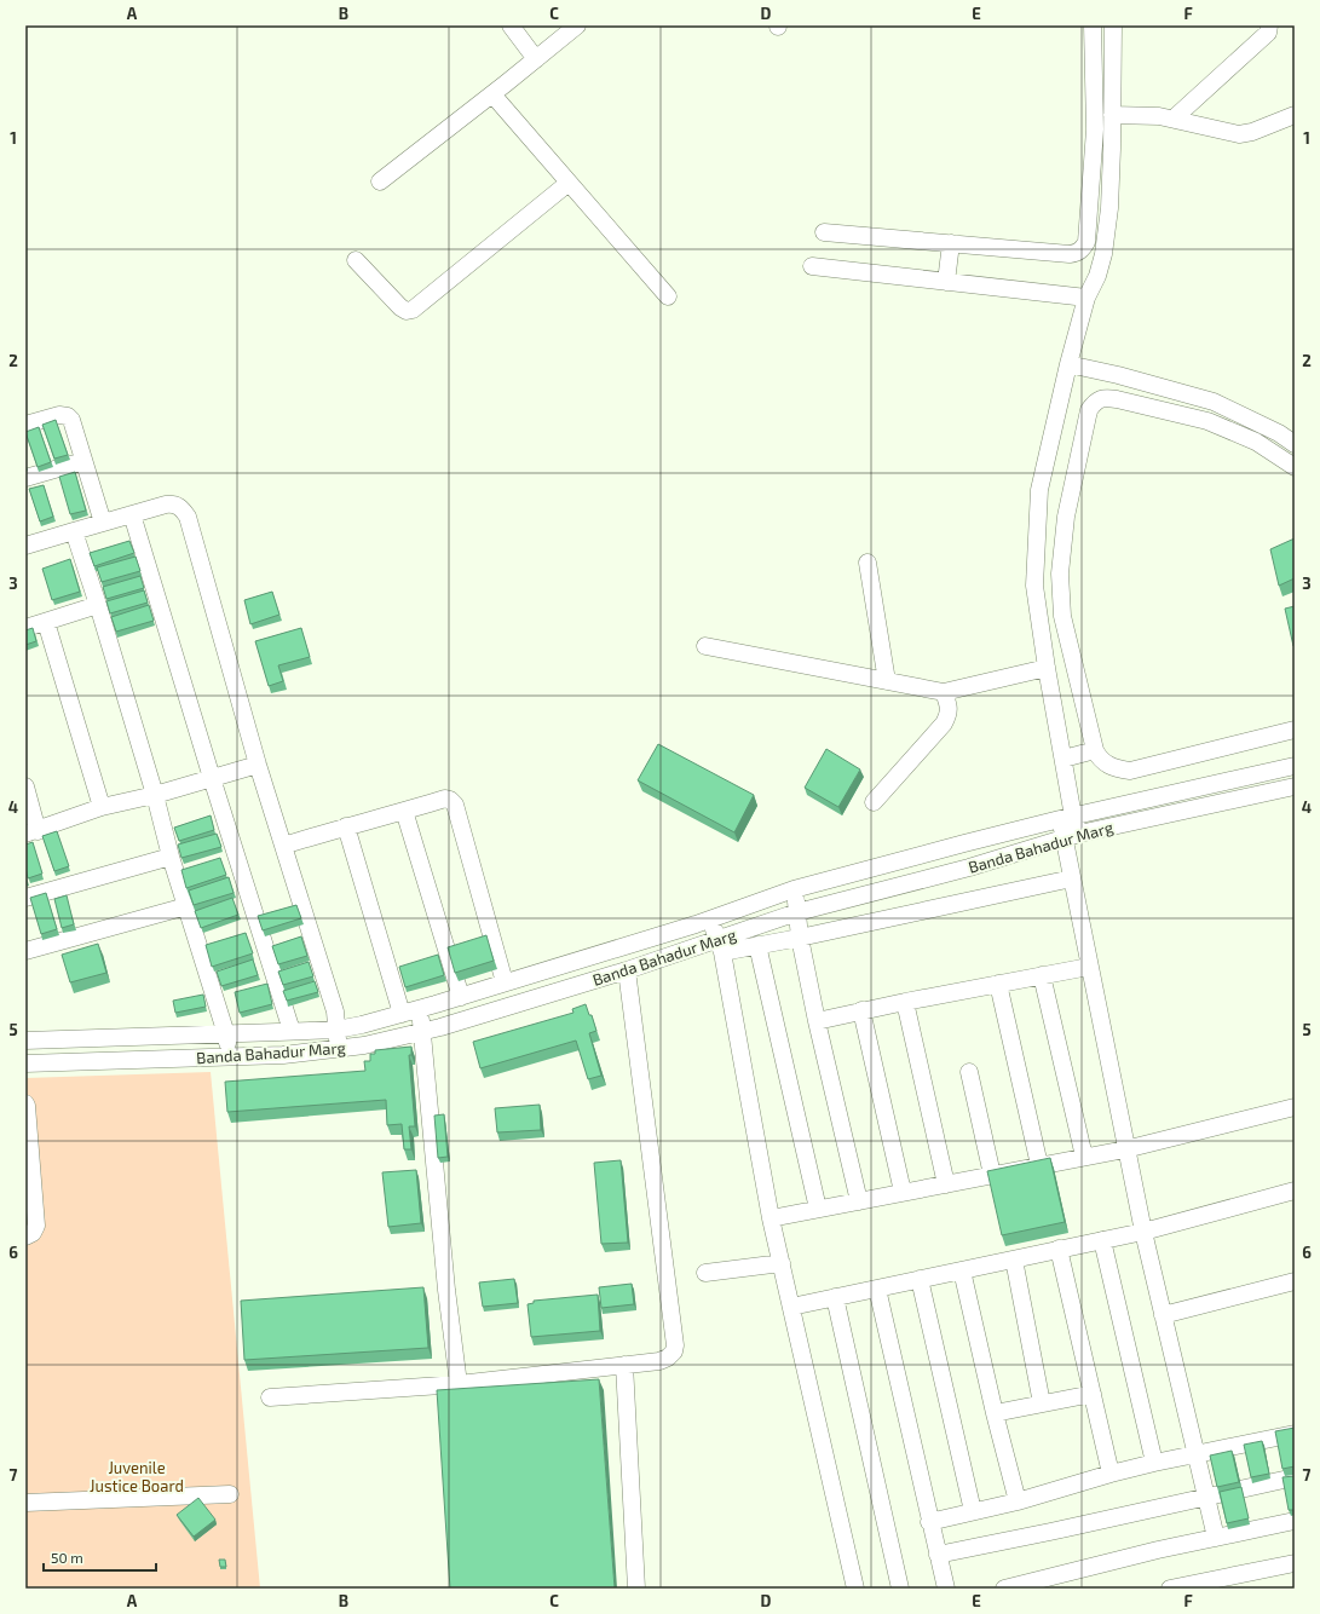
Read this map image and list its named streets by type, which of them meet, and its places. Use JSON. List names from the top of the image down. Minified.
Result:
{"streets":{"street":["Banda Bahadur Marg"]},"parks":["Juvenile Justice Board"],"scale_bar":"50 m","grid":{"columns":["A","B","C","D","E","F"],"rows":["1","2","3","4","5","6","7"]}}
